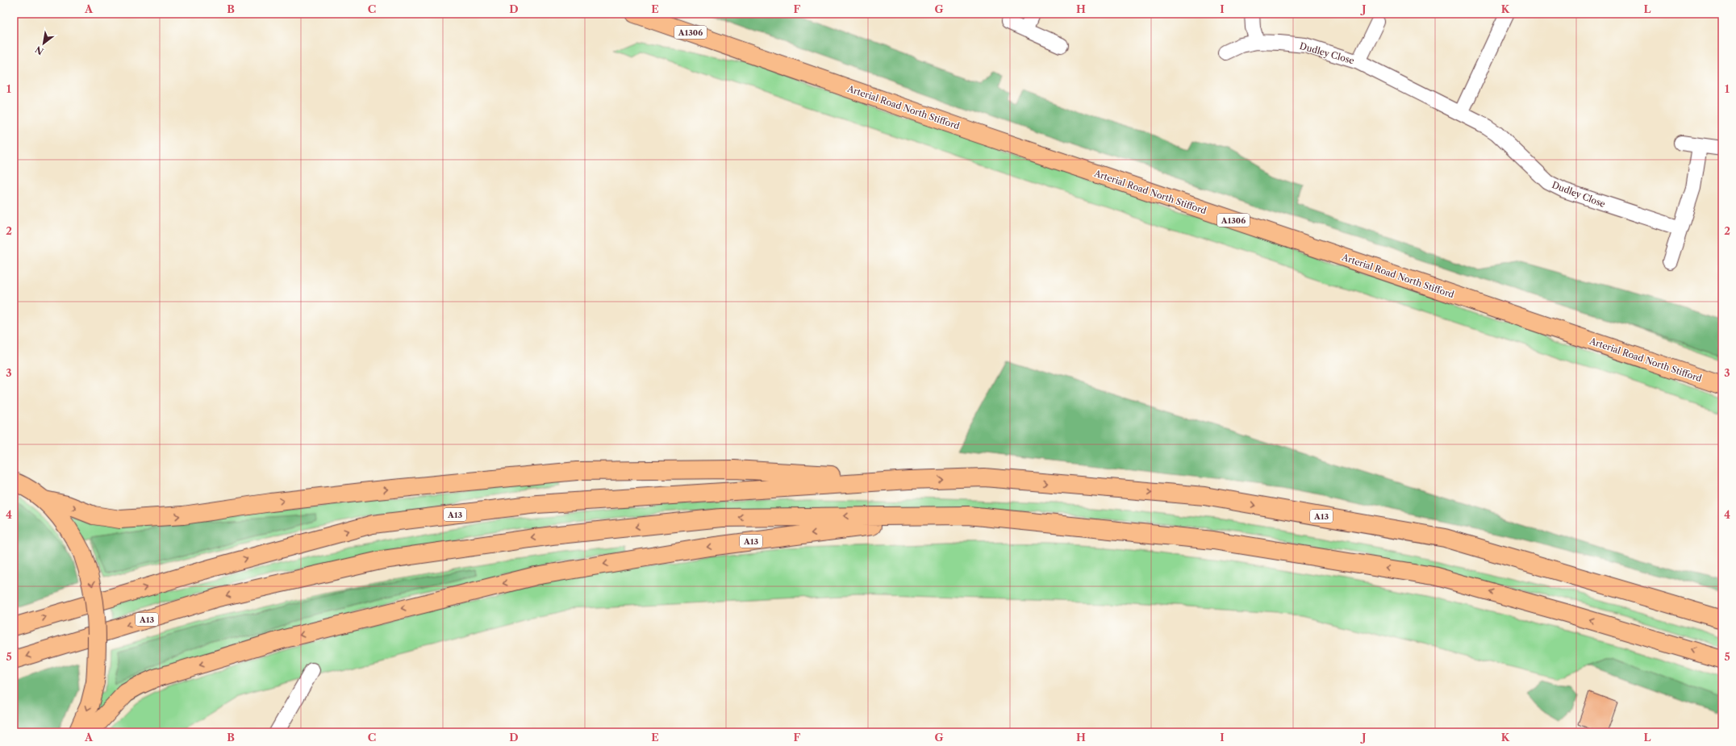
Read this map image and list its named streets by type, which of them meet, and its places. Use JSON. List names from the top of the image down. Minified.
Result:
{"streets":{"main road":["A1306","Arterial Road North Stifford","A13"],"street":["Dudley Close"]},"north":"bottom left","grid":{"columns":["A","B","C","D","E","F","G","H","I","J","K","L"],"rows":["1","2","3","4","5"]}}
